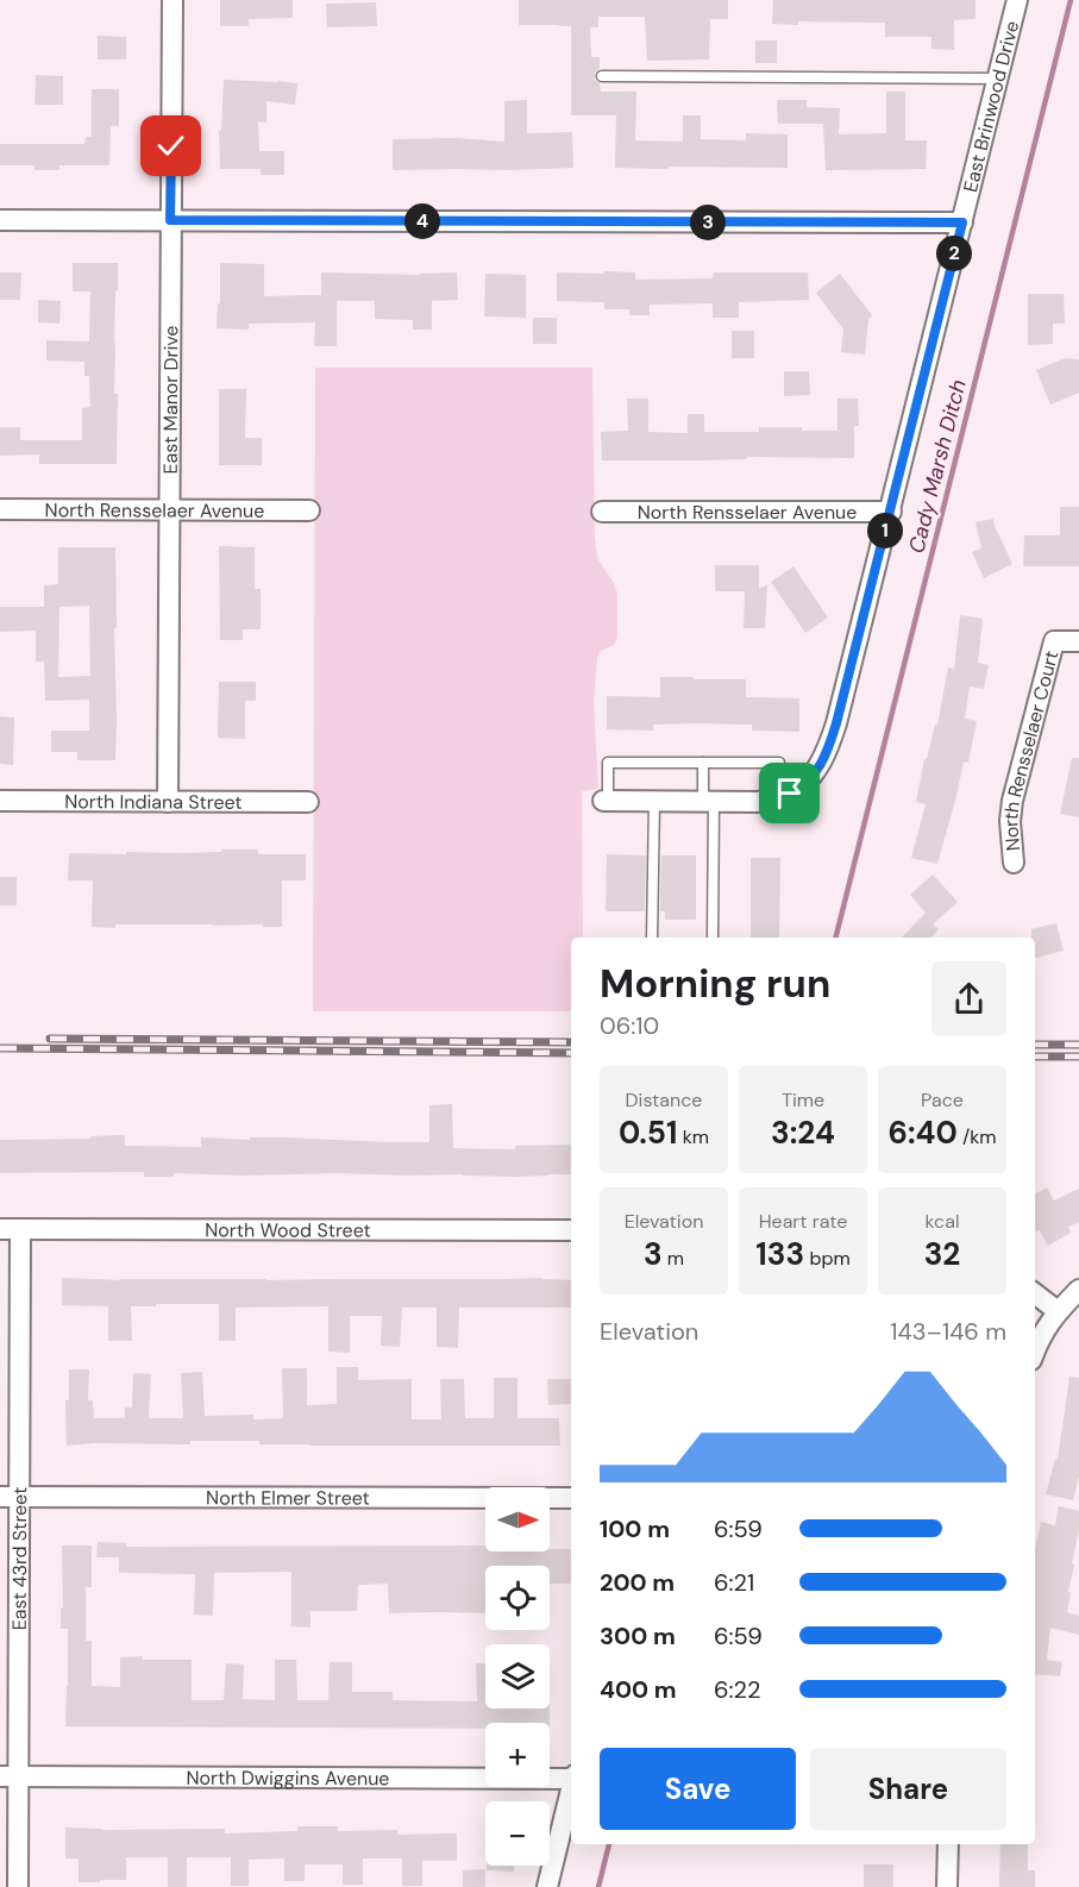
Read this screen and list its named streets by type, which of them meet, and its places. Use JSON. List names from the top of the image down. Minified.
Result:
{"streets":{"street":["East Brinwood Drive","East Manor Drive","North Rensselaer Avenue","North Rensselaer Court","North Indiana Street","North Wood Street","North Elmer Street","East 43rd Street","North Dwiggins Avenue"]},"crossings":[["East Brinwood Drive","North Rensselaer Avenue"],["East Manor Drive","North Rensselaer Avenue"],["East Manor Drive","North Indiana Street"],["North Wood Street","East 43rd Street"],["North Elmer Street","East 43rd Street"],["East 43rd Street","North Dwiggins Avenue"]],"water":["Cady Marsh Ditch"],"north":"right","page":{"pins":["4","3","2","1"],"heading":["Morning run","06:10"],"stats":[["Distance","0.51 km"],["Time","3:24"],["Pace","6:40 /km"],["Elevation","3 m"],["Heart rate","133 bpm"],["kcal","32"]],"chart":["Elevation","143–146 m"],"map_buttons":["+","−"],"list":[{"name":"100 m","note":"6:59"},{"name":"200 m","note":"6:21"},{"name":"300 m","note":"6:59"},{"name":"400 m","note":"6:22"}],"buttons":["Save","Share"]}}
